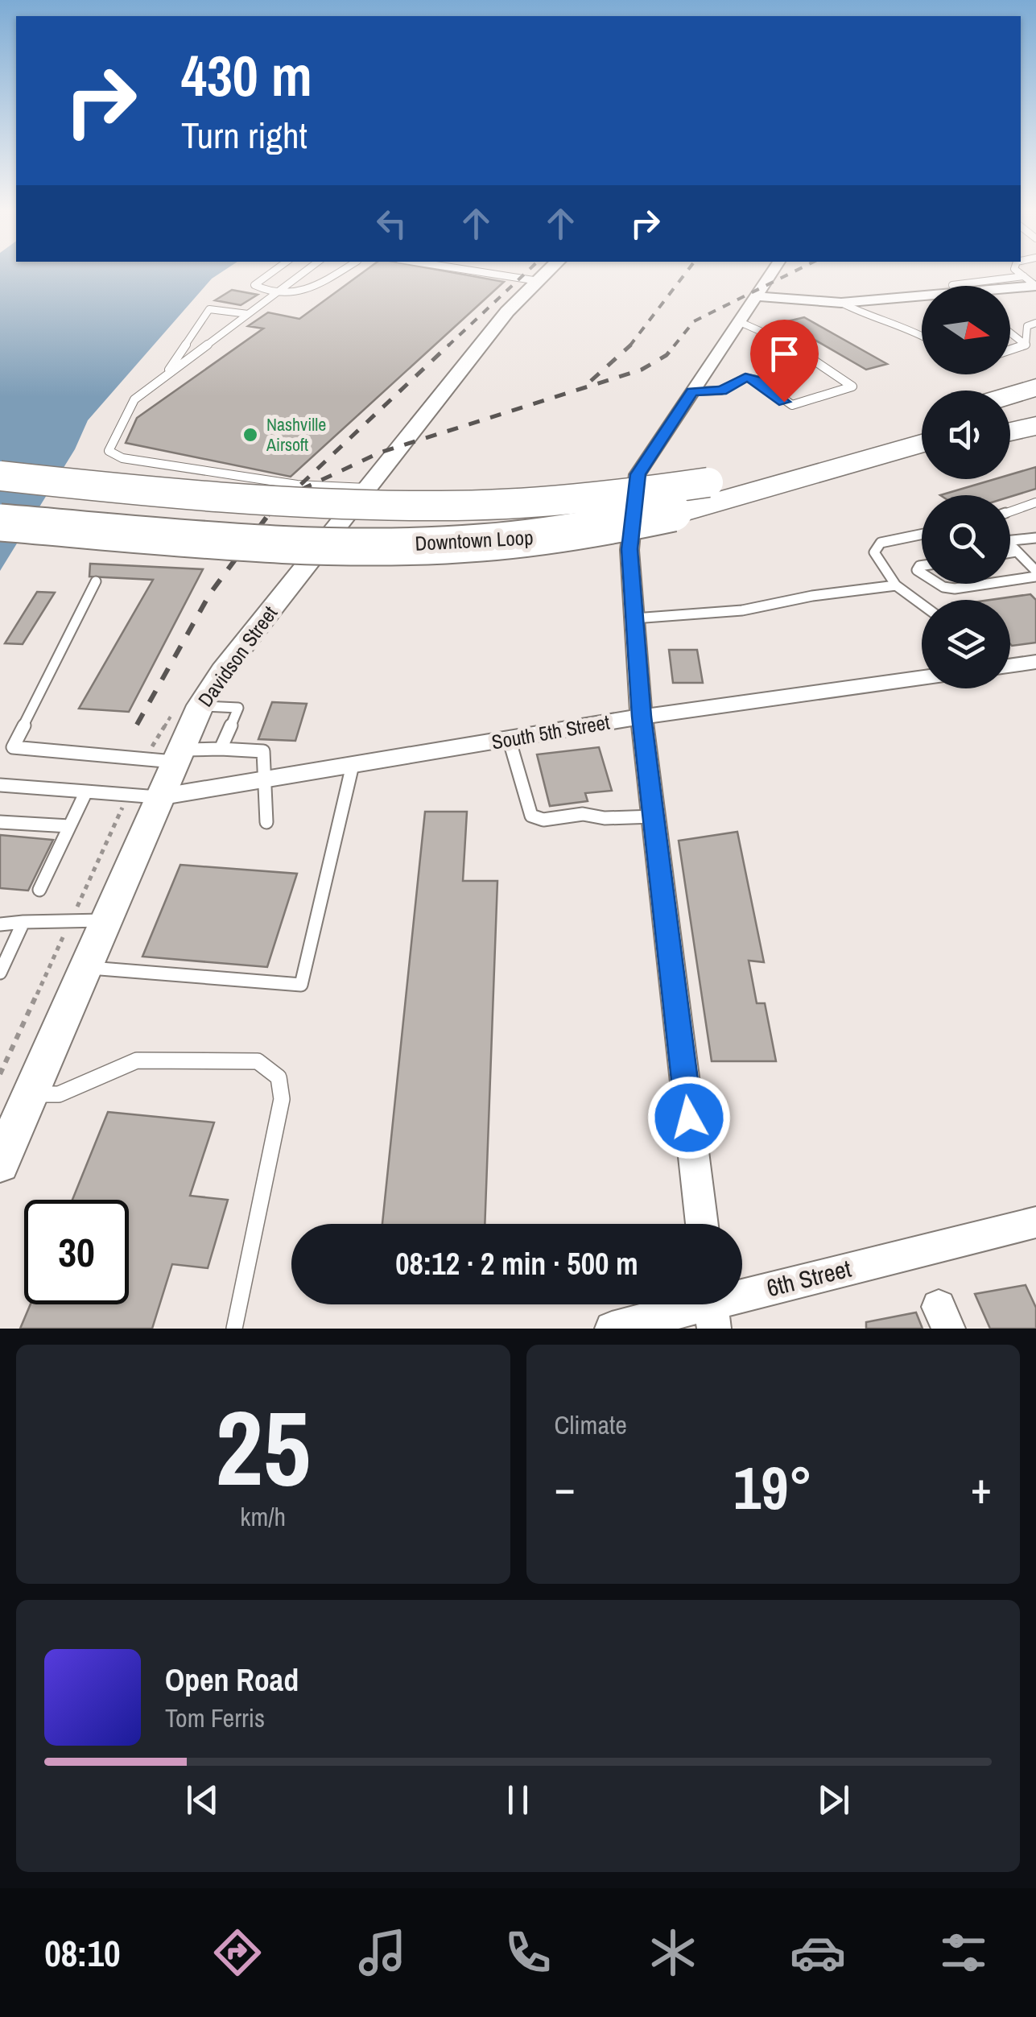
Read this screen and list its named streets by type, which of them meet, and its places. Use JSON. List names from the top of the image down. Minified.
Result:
{"streets":{"highway":["Downtown Loop"],"street":["Davidson Street","South 5th Street","6th Street"]},"crossings":[["Davidson Street","South 5th Street"]],"places":["Nashville Airsoft"],"north":"right","page":{"turn":["430 m","Turn right"],"limit":"30","trip":"08:12 · 2 min · 500 m","tile":[["25","km/h"],"Climate"],"heat":["−","19°","+"],"song":["Open Road","Tom Ferris"],"tabs":"08:10"}}
